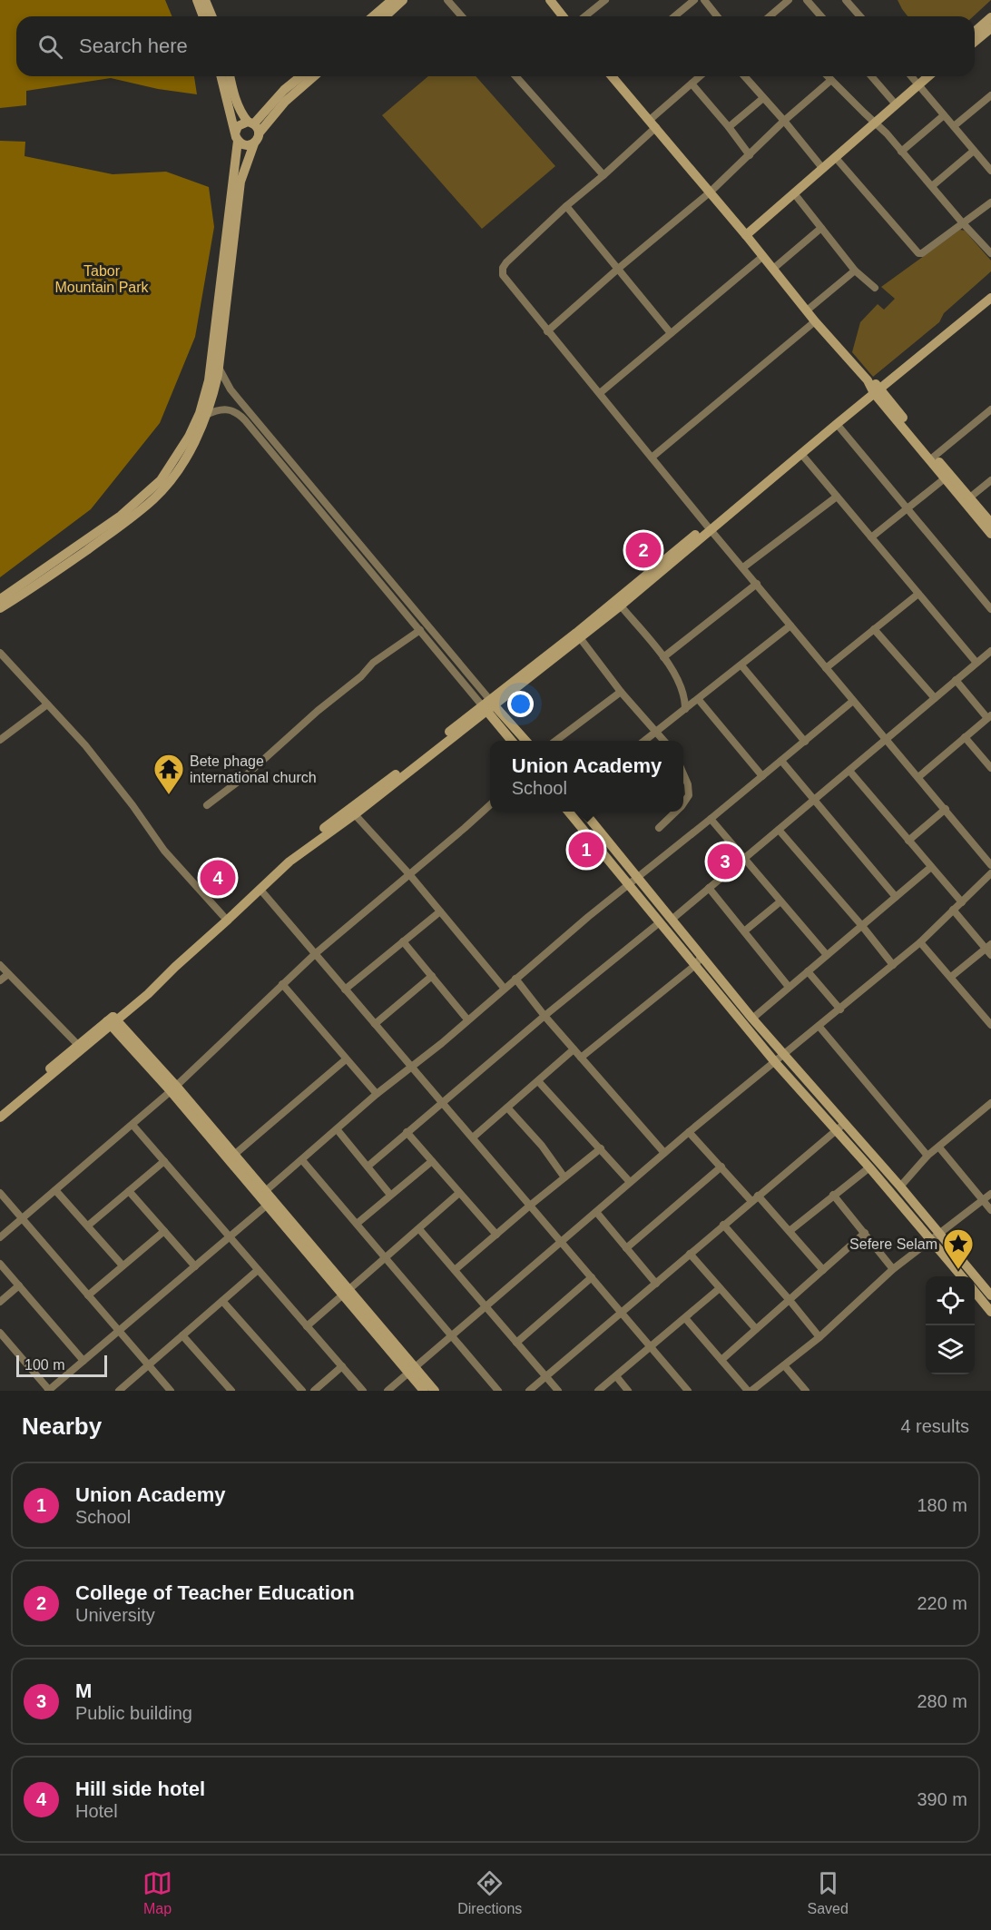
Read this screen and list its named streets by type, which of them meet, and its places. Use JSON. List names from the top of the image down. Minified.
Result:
{"parks":["Tabor Mountain Park"],"places":{"temple":["Bete phage international church"],"place":["Sefere Selam"]},"scale_bar":"100 m","page":{"search":"Search here","pins":["2","1","3","4"],"popup":["Union Academy","School"],"scale":"100 m","heading":["Nearby","4 results"],"list":[{"mark":"1","name":"Union Academy","note":"School","value":"180 m"},{"mark":"2","name":"College of Teacher Education","note":"University","value":"220 m"},{"mark":"3","name":"M","note":"Public building","value":"280 m"},{"mark":"4","name":"Hill side hotel","note":"Hotel","value":"390 m"}],"nav":["Map","Directions","Saved"]}}
